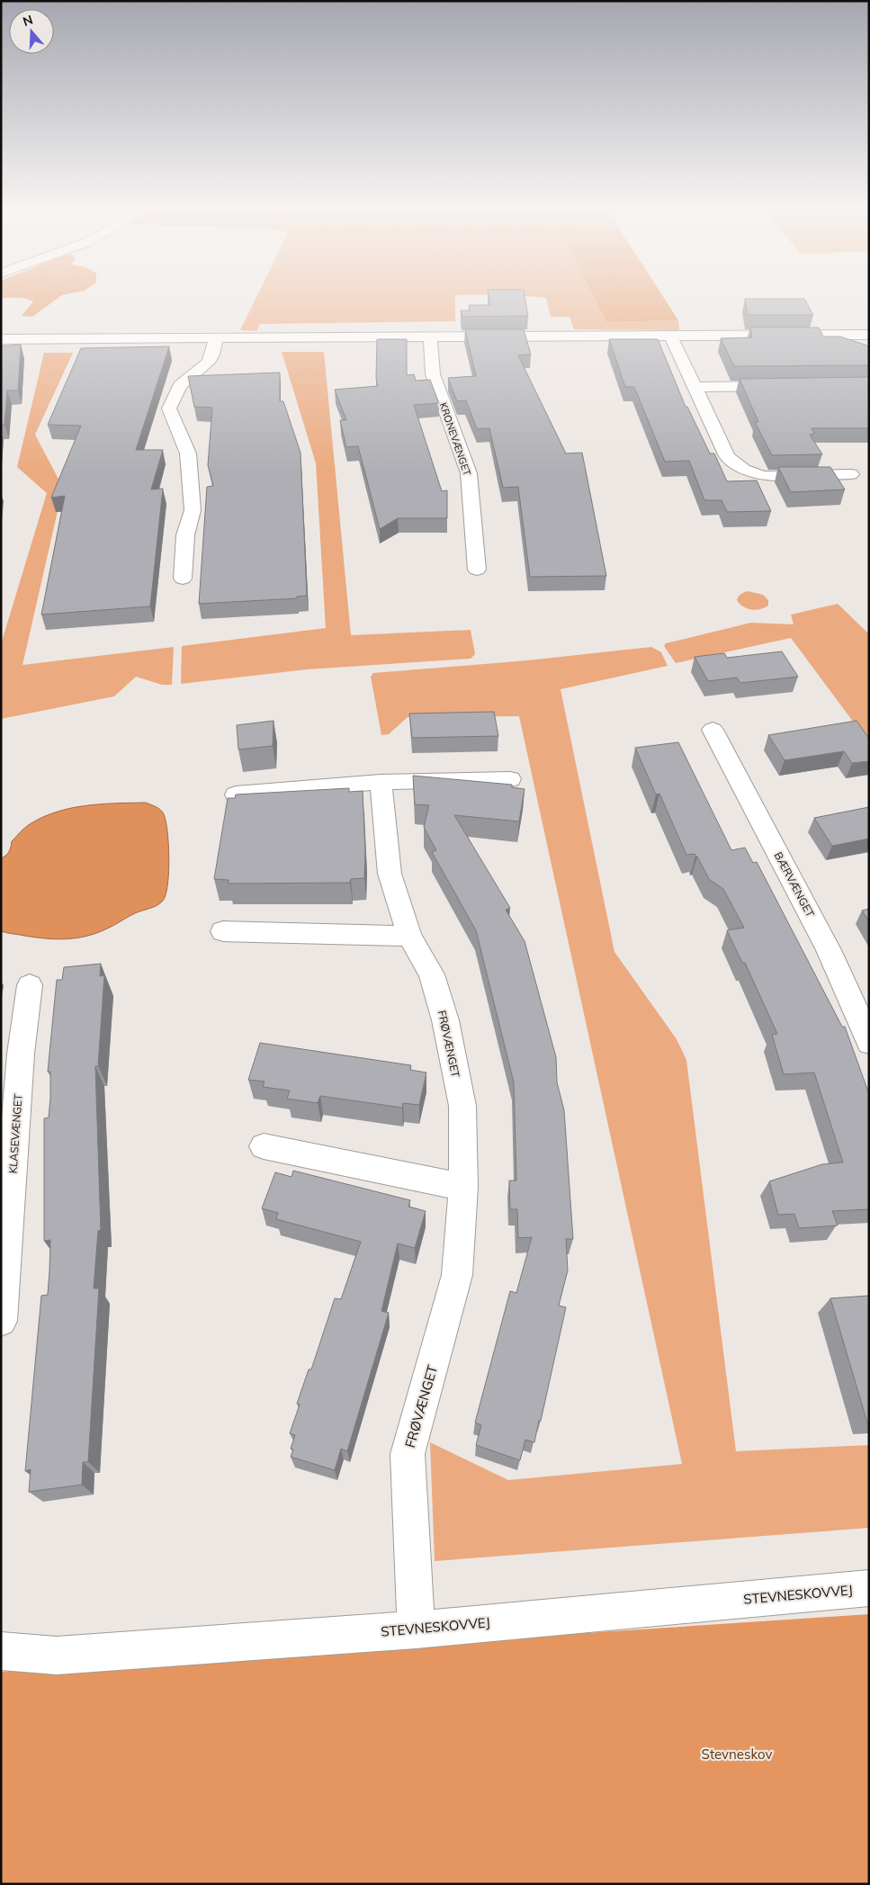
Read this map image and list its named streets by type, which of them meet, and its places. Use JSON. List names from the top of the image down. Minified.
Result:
{"streets":{"street":["KRONEVÆNGET","BÆRVÆNGET","FRØVÆNGET","KLASEVÆNGET","STEVNESKOVVEJ"]},"crossings":[["FRØVÆNGET","STEVNESKOVVEJ"]],"parks":["Stevneskov"],"north":"top"}
